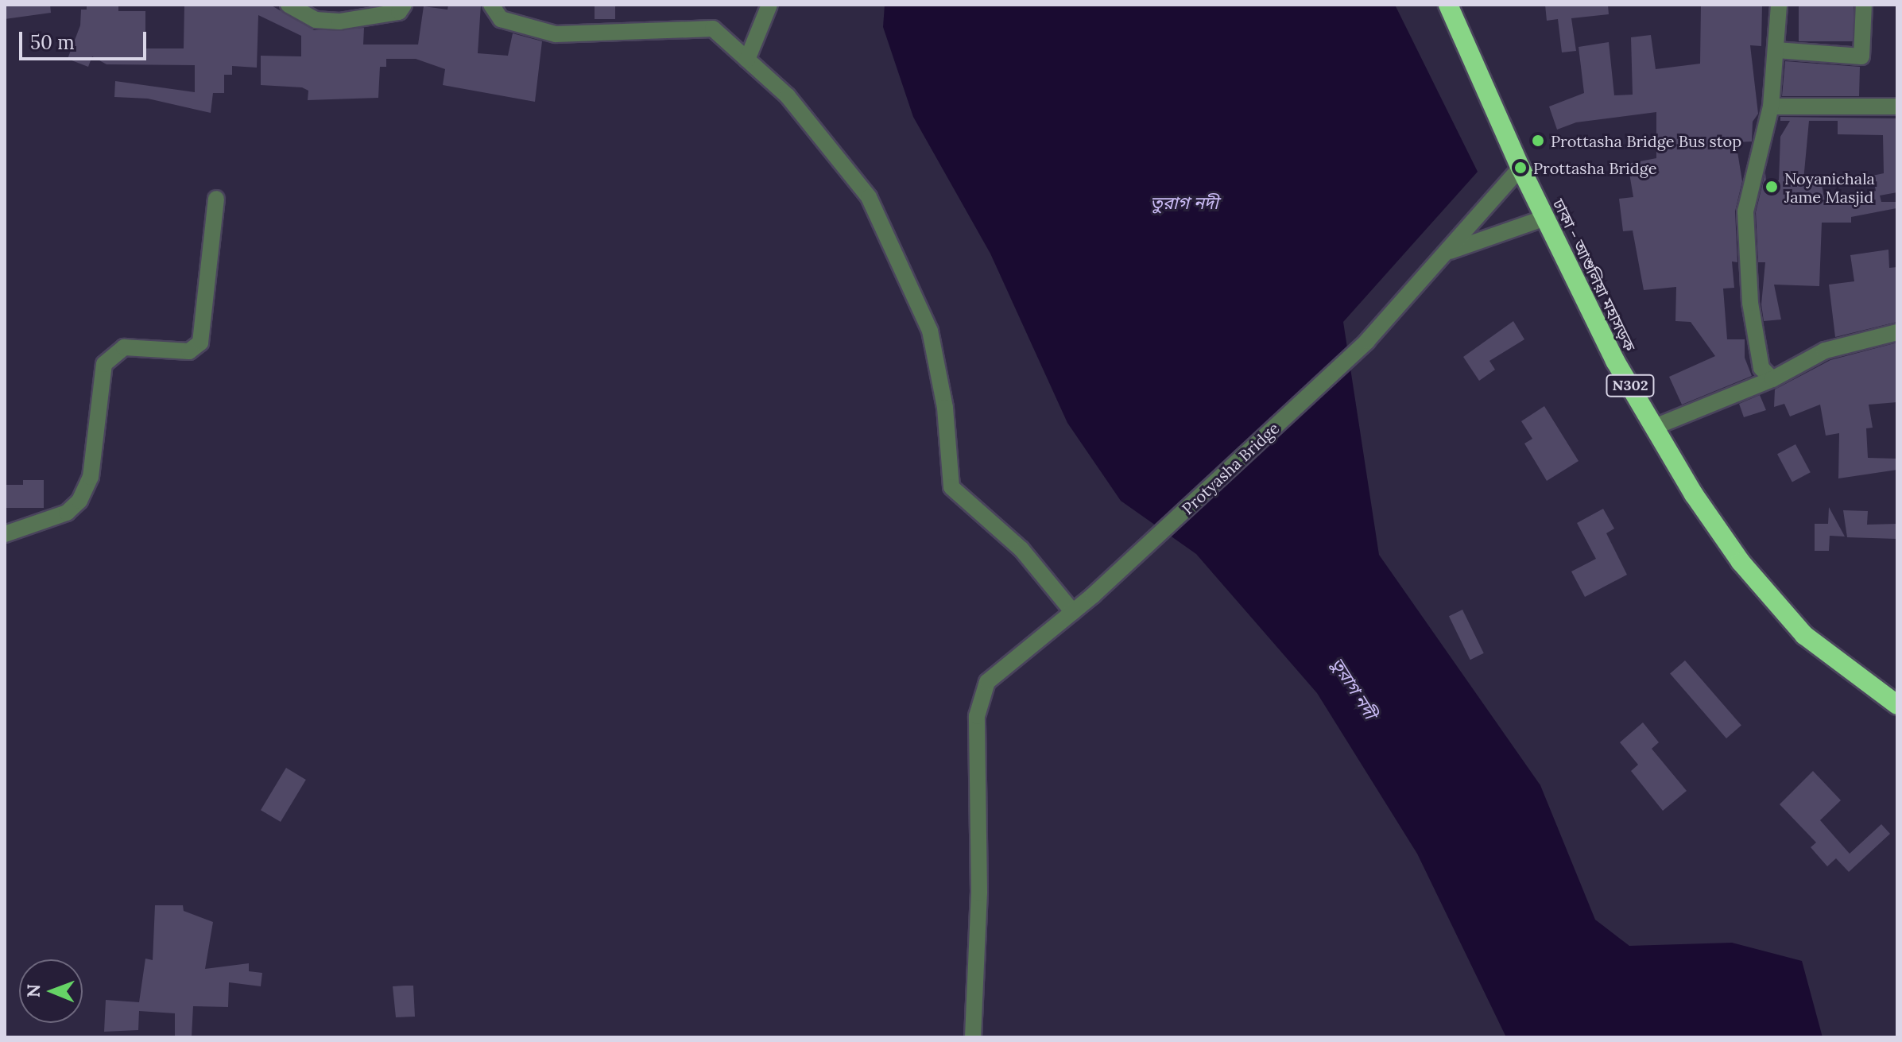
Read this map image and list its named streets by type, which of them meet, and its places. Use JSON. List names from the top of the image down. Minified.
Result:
{"streets":{"highway":["ঢাকা - আশুলিয়া মহাসড়ক","N302"],"street":["Protyasha Bridge"]},"crossings":[["ঢাকা - আশুলিয়া মহাসড়ক","Protyasha Bridge"]],"water":["তুরাগ নদী"],"places":["Prottasha Bridge Bus stop","Prottasha Bridge","Noyanichala Jame Masjid"],"scale_bar":"50 m","north":"left"}
